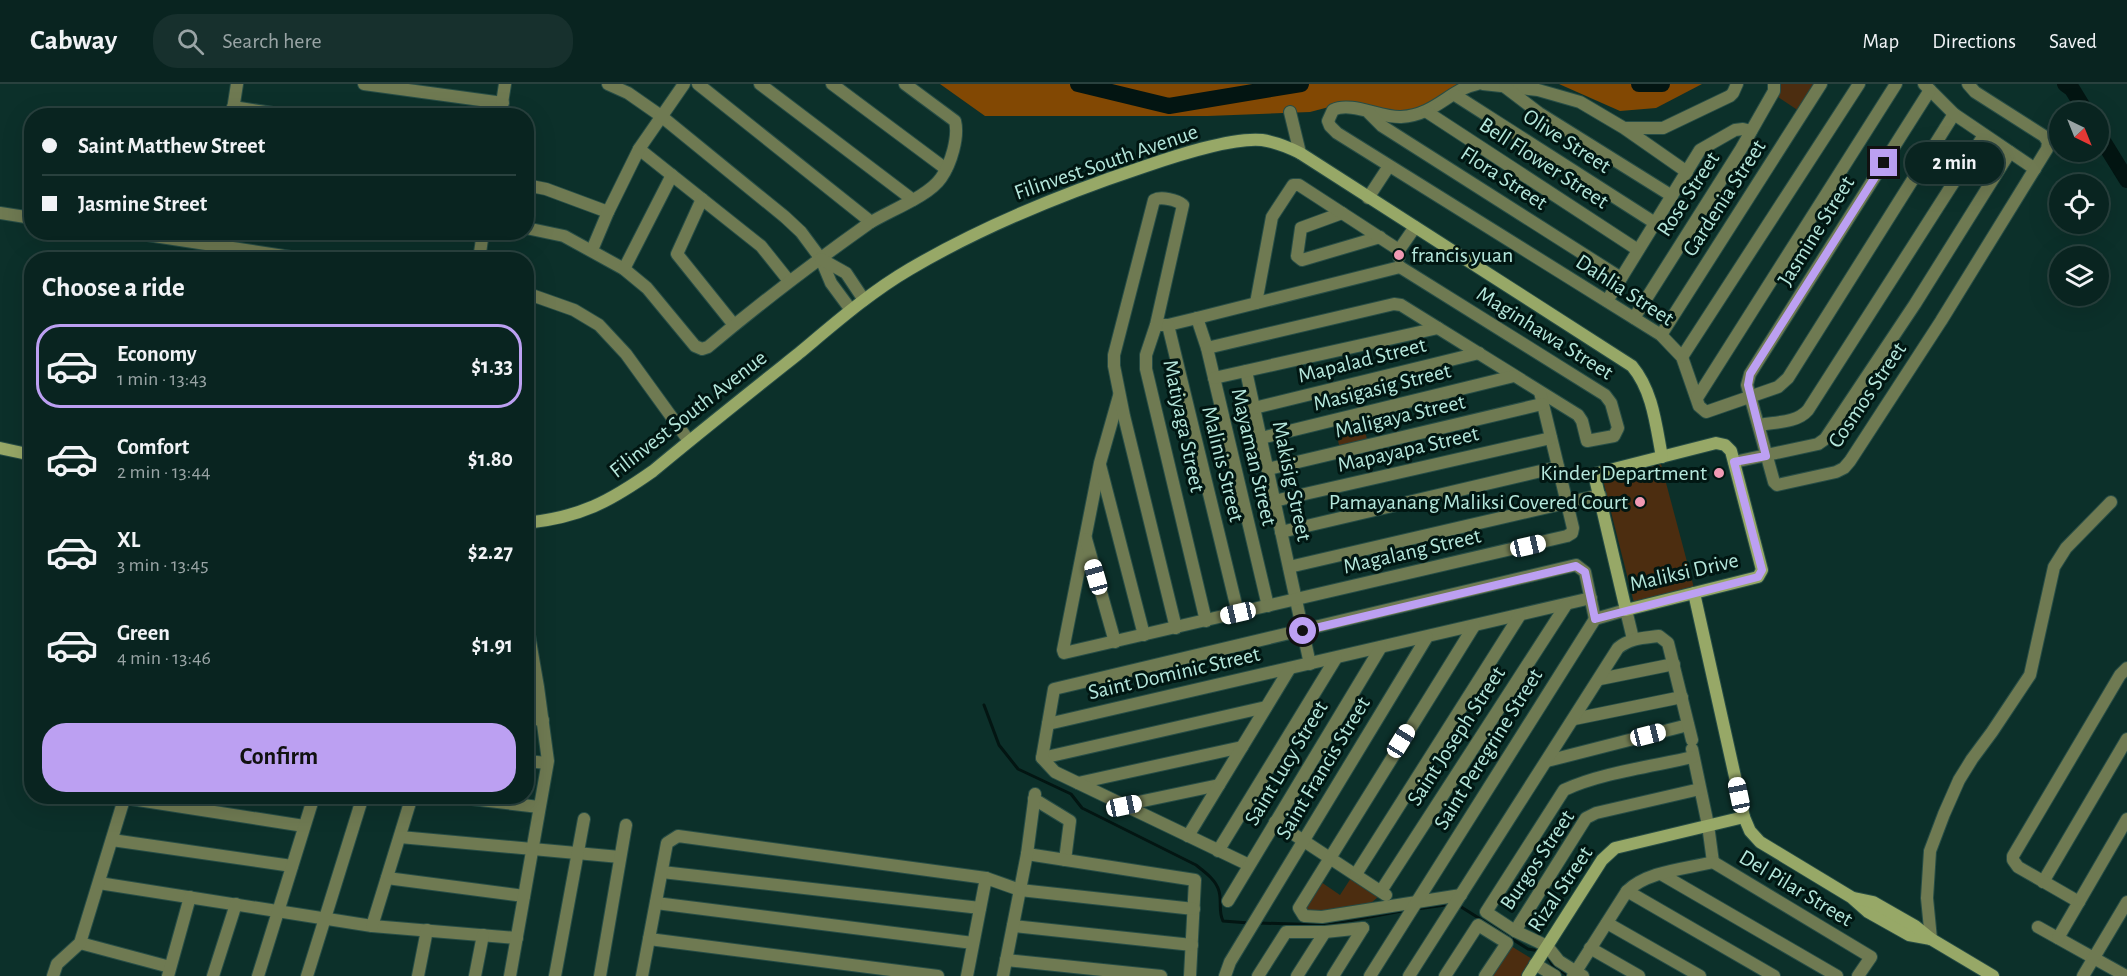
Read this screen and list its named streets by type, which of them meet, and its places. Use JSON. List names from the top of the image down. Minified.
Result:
{"streets":{"street":["Olive Street","Filinvest South Avenue","Bell Flower Street","Flora Street","Rose Street","Gardenia Street","Jasmine Street","Dahlia Street","Maginhawa Street","Mapalad Street","Masigasig Street","Cosmos Street","Maligaya Street","Matiyaga Street","Mapayapa Street","Mayaman Street","Malinis Street","Makisig Street","Magalang Street","Maliksi Drive","Saint Dominic Street","Saint Joseph Street","Saint Peregrine Street","Saint Lucy Street","Saint Francis Street","Burgos Street","Del Pilar Street","Rizal Street"]},"crossings":[["Filinvest South Avenue","Maliksi Drive"],["Flora Street","Dahlia Street"],["Rose Street","Dahlia Street"],["Gardenia Street","Dahlia Street"],["Maginhawa Street","Maligaya Street"],["Mapalad Street","Makisig Street"],["Masigasig Street","Makisig Street"],["Maligaya Street","Makisig Street"],["Matiyaga Street","Malinis Street"],["Matiyaga Street","Magalang Street"],["Mapayapa Street","Makisig Street"],["Mayaman Street","Magalang Street"],["Malinis Street","Magalang Street"],["Makisig Street","Magalang Street"],["Makisig Street","Saint Dominic Street"],["Saint Dominic Street","Saint Joseph Street"],["Saint Dominic Street","Saint Lucy Street"],["Saint Dominic Street","Saint Francis Street"],["Burgos Street","Del Pilar Street"],["Del Pilar Street","Rizal Street"]],"places":["francis yuan","Kinder Department","Pamayanang Maliksi Covered Court"],"north":"bottom right","page":{"header":"Cabway","search":"Search here","nav":["Map","Directions","Saved"],"banner":["Saint Matthew Street","Jasmine Street"],"bubble":"2 min","heading":"Choose a ride","list":[{"name":"Economy","note":"1 min · 13:43","value":"$1.33"},{"name":"Comfort","note":"2 min · 13:44","value":"$1.80"},{"name":"XL","note":"3 min · 13:45","value":"$2.27"},{"name":"Green","note":"4 min · 13:46","value":"$1.91"}],"buttons":"Confirm"}}
